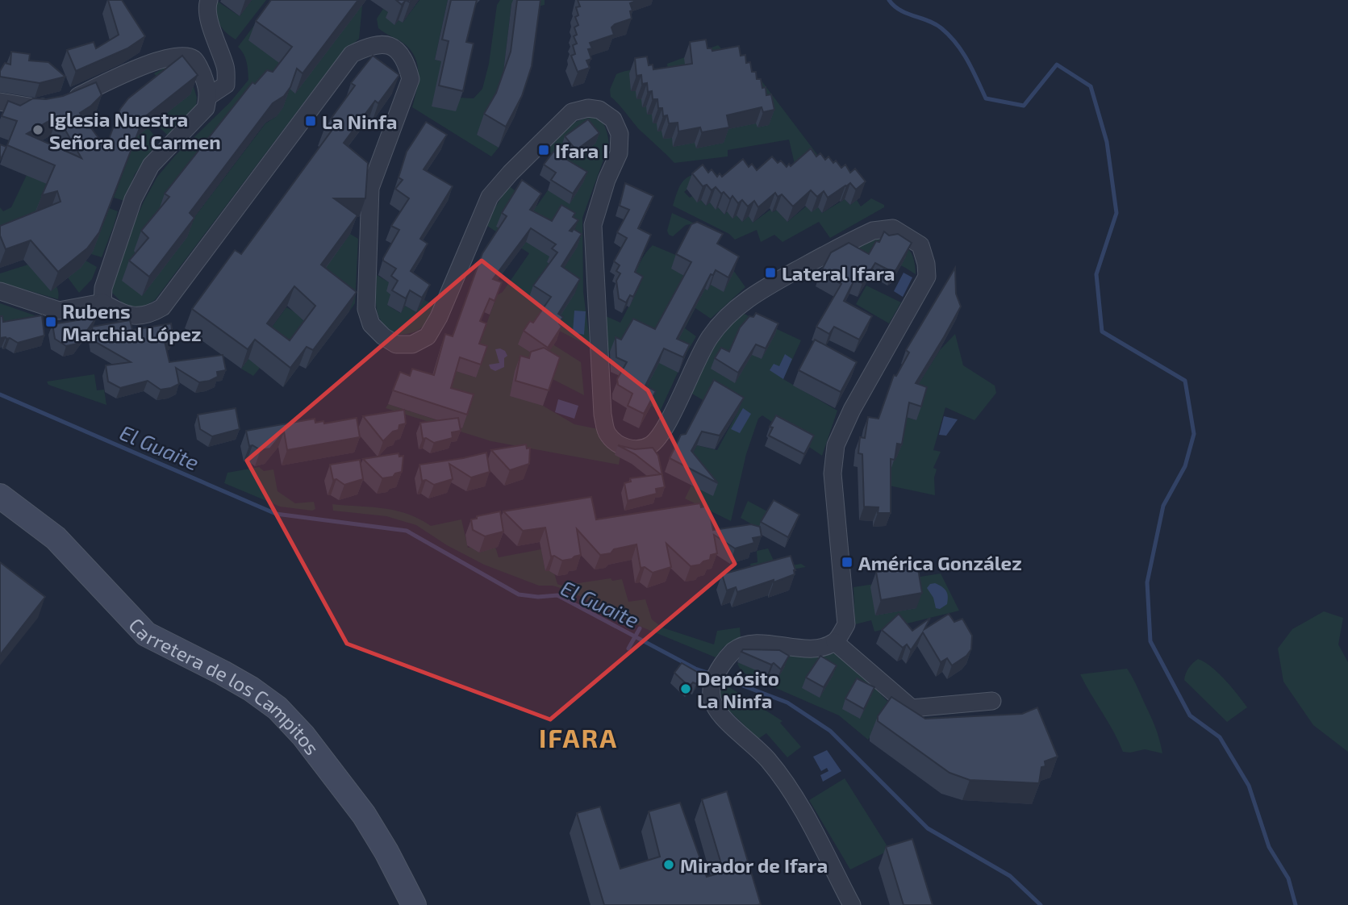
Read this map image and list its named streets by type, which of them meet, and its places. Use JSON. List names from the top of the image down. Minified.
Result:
{"streets":{"main road":["Carretera de los Campitos"]},"districts":["IFARA"],"water":["El Guaite"],"places":{"transit":["La Ninfa","Ifara I","Lateral Ifara","Rubens Marchial López","América González"],"other":["Iglesia Nuestra Señora del Carmen","Depósito La Ninfa","Mirador de Ifara"]}}
